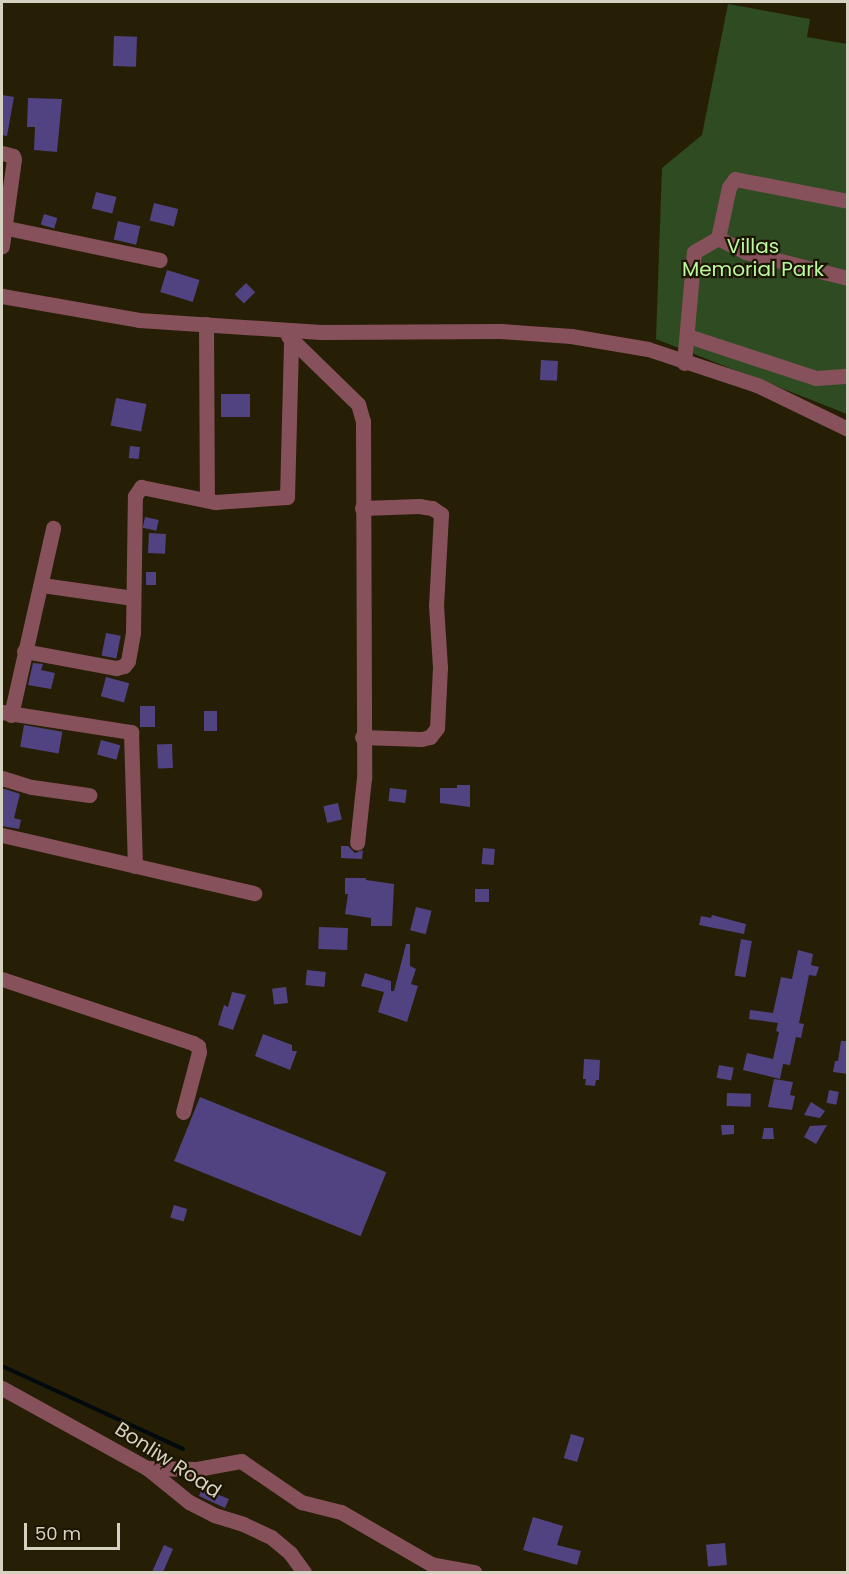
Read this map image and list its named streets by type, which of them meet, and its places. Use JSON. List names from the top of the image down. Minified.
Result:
{"streets":{"street":["Bonliw Road"]},"parks":["Villas Memorial Park"],"scale_bar":"50 m"}
